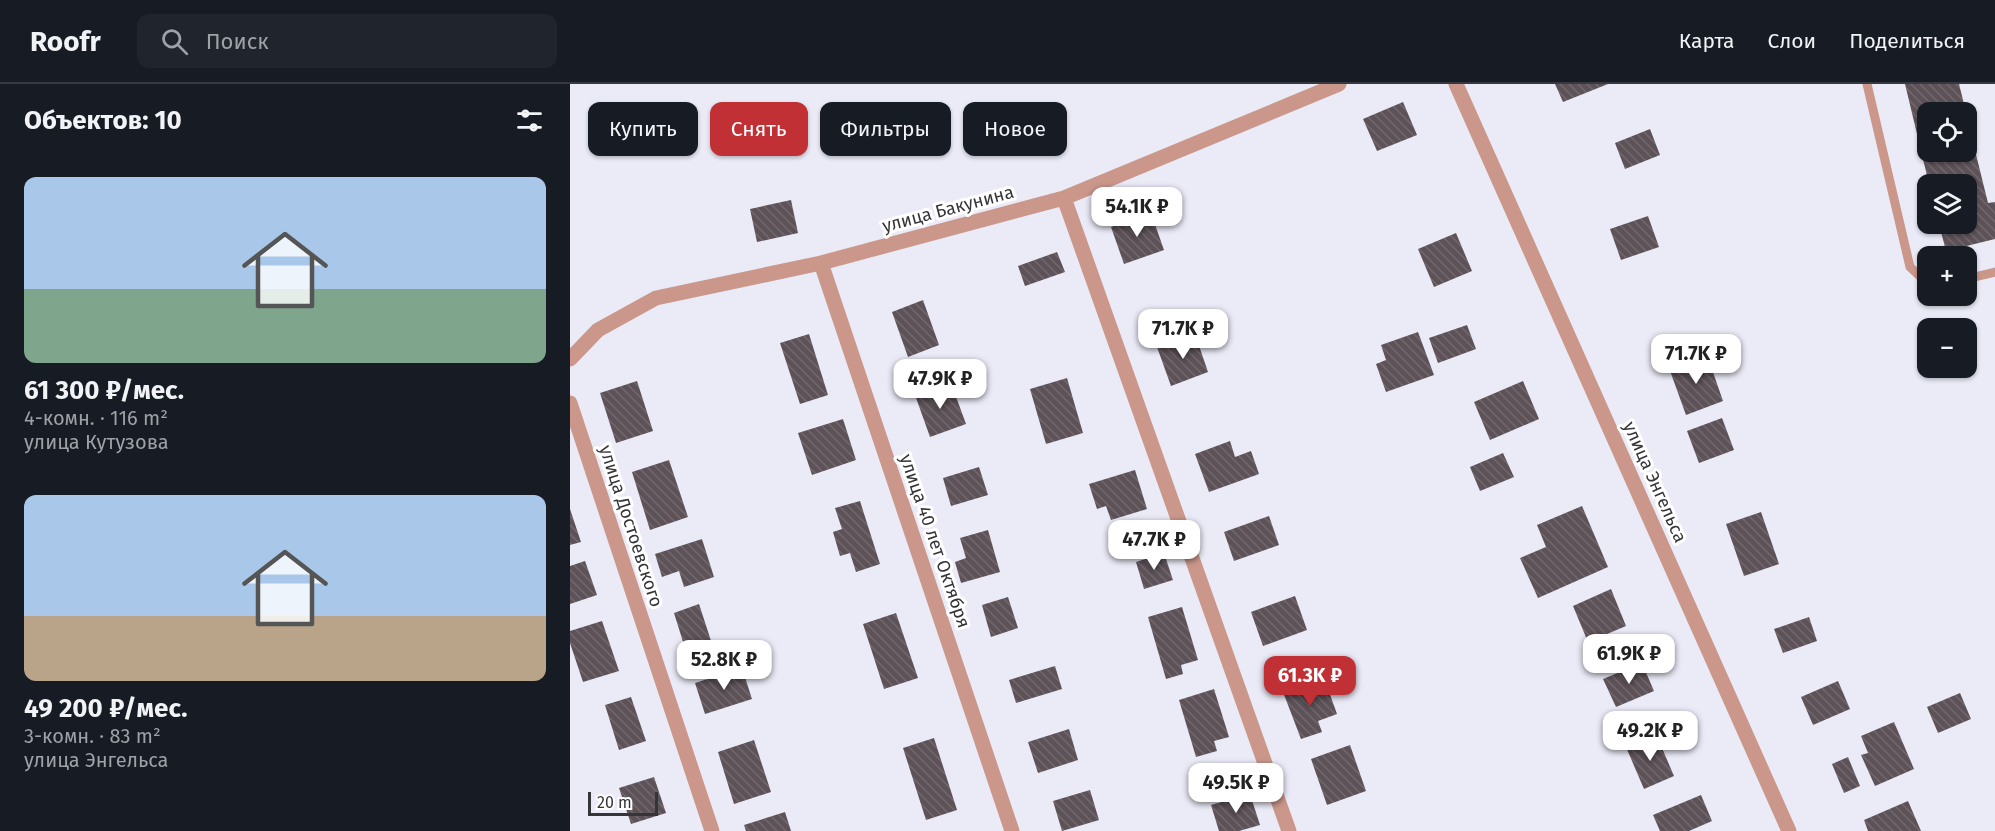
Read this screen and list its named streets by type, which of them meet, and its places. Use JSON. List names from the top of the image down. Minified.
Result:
{"streets":{"street":["улица Бакунина","улица Энгельса","улица Достоевского","улица 40 лет Октября"]},"crossings":[["улица Бакунина","улица 40 лет Октября"]],"scale_bar":"20 m","page":{"header":"Roofr","search":"Поиск","nav":["Карта","Слои","Поделиться"],"heading":"Объектов: 10","map_buttons":["+","−"],"chip":["Купить","Снять","Фильтры","Новое"],"list":[{"name":"61 300 ₽/мес.","note":"4-комн. · 116 m² · улица Кутузова"},{"name":"49 200 ₽/мес.","note":"3-комн. · 83 m² · улица Энгельса"}],"price":["54.1K ₽","71.7K ₽","71.7K ₽","47.9K ₽","47.7K ₽","61.9K ₽","52.8K ₽","61.3K ₽","49.2K ₽","49.5K ₽"],"scale":"20 m"}}
